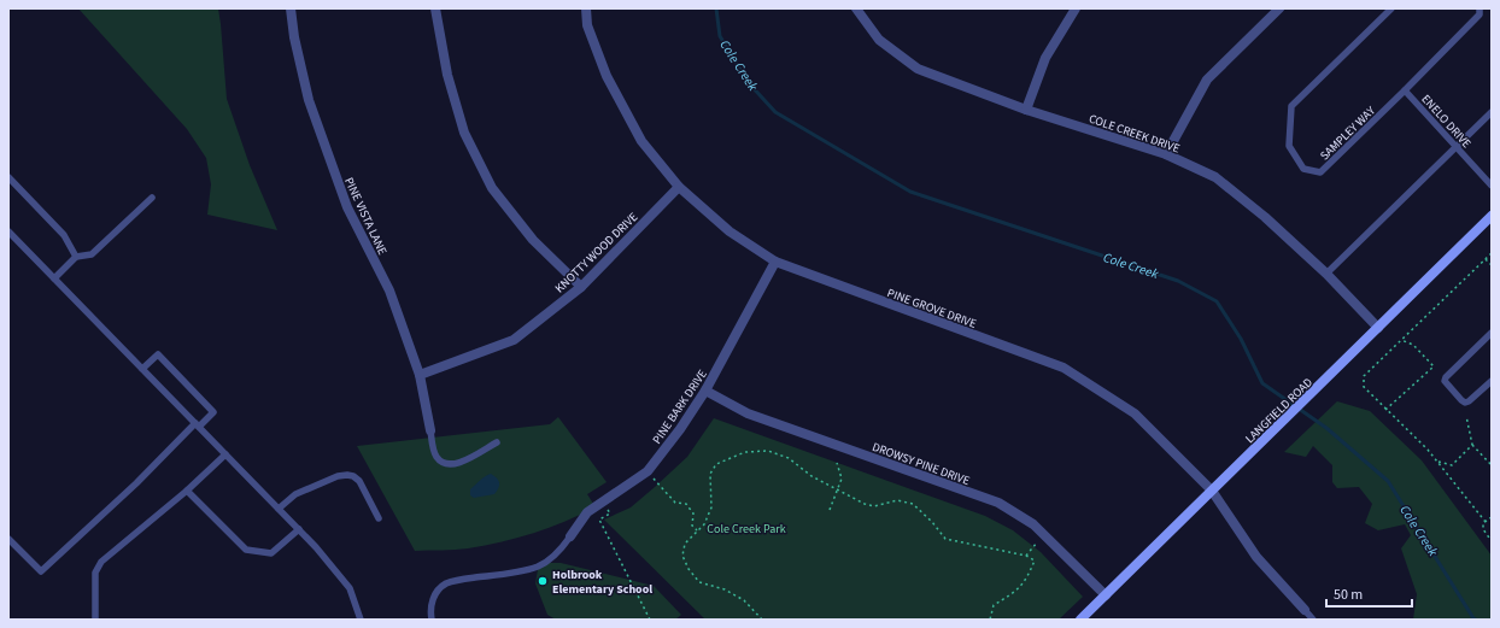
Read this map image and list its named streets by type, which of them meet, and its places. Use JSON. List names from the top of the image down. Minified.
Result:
{"streets":{"street":["COLE CREEK DRIVE","PINE VISTA LANE","KNOTTY WOOD DRIVE","PINE GROVE DRIVE","PINE BARK DRIVE","LANGFIELD ROAD","DROWSY PINE DRIVE"],"lane":["ENELO DRIVE","SAMPLEY WAY"]},"crossings":[["ENELO DRIVE","SAMPLEY WAY"],["COLE CREEK DRIVE","LANGFIELD ROAD"],["PINE VISTA LANE","KNOTTY WOOD DRIVE"],["KNOTTY WOOD DRIVE","PINE GROVE DRIVE"],["PINE GROVE DRIVE","PINE BARK DRIVE"],["PINE GROVE DRIVE","LANGFIELD ROAD"],["PINE BARK DRIVE","DROWSY PINE DRIVE"],["LANGFIELD ROAD","DROWSY PINE DRIVE"]],"water":["Cole Creek"],"parks":["Cole Creek Park"],"places":["Holbrook Elementary School"],"scale_bar":"50 m"}
